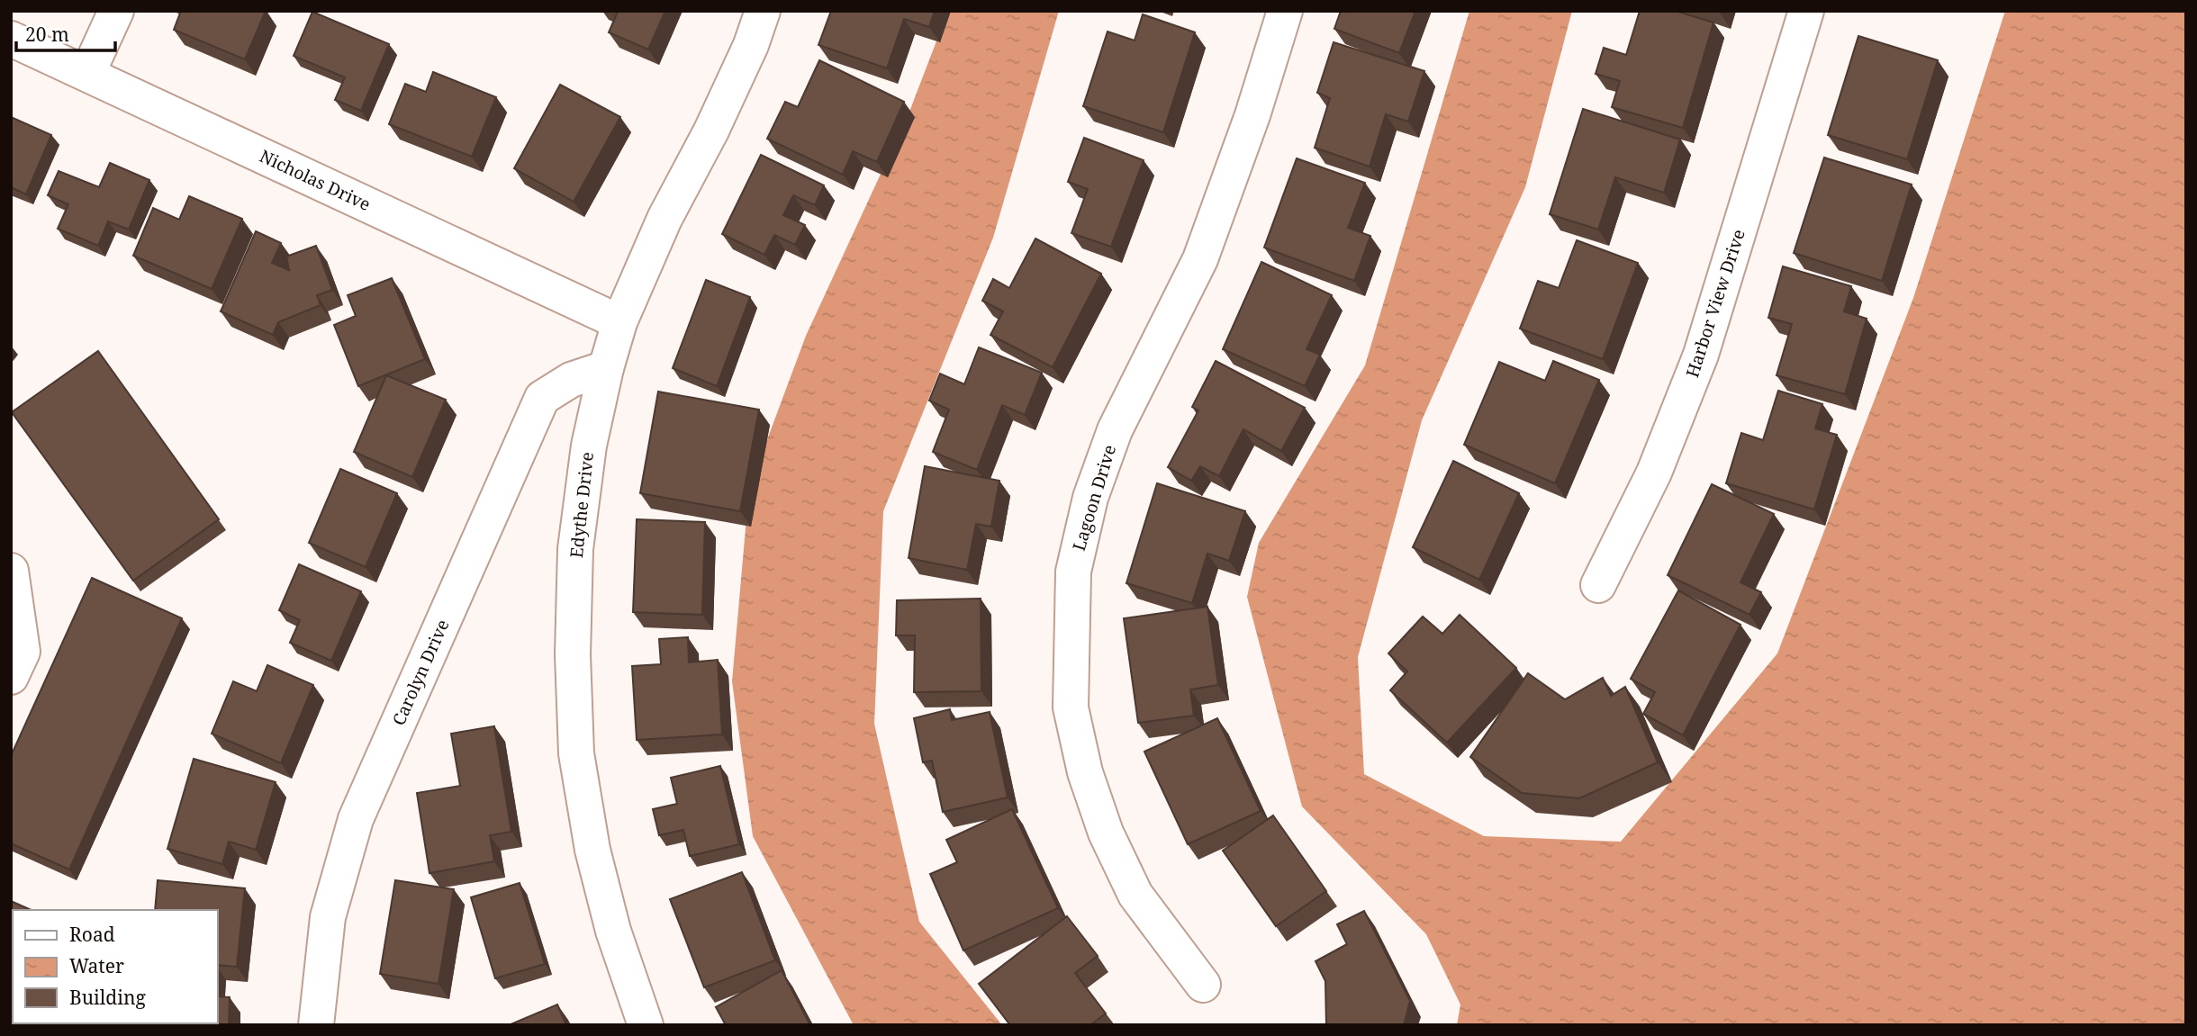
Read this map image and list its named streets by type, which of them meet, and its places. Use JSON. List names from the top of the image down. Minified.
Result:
{"streets":{"street":["Nicholas Drive","Harbor View Drive","Lagoon Drive","Edythe Drive","Carolyn Drive"]},"crossings":[["Nicholas Drive","Edythe Drive"],["Edythe Drive","Carolyn Drive"]],"legend":["Road","Water","Building"],"scale_bar":"20 m"}
